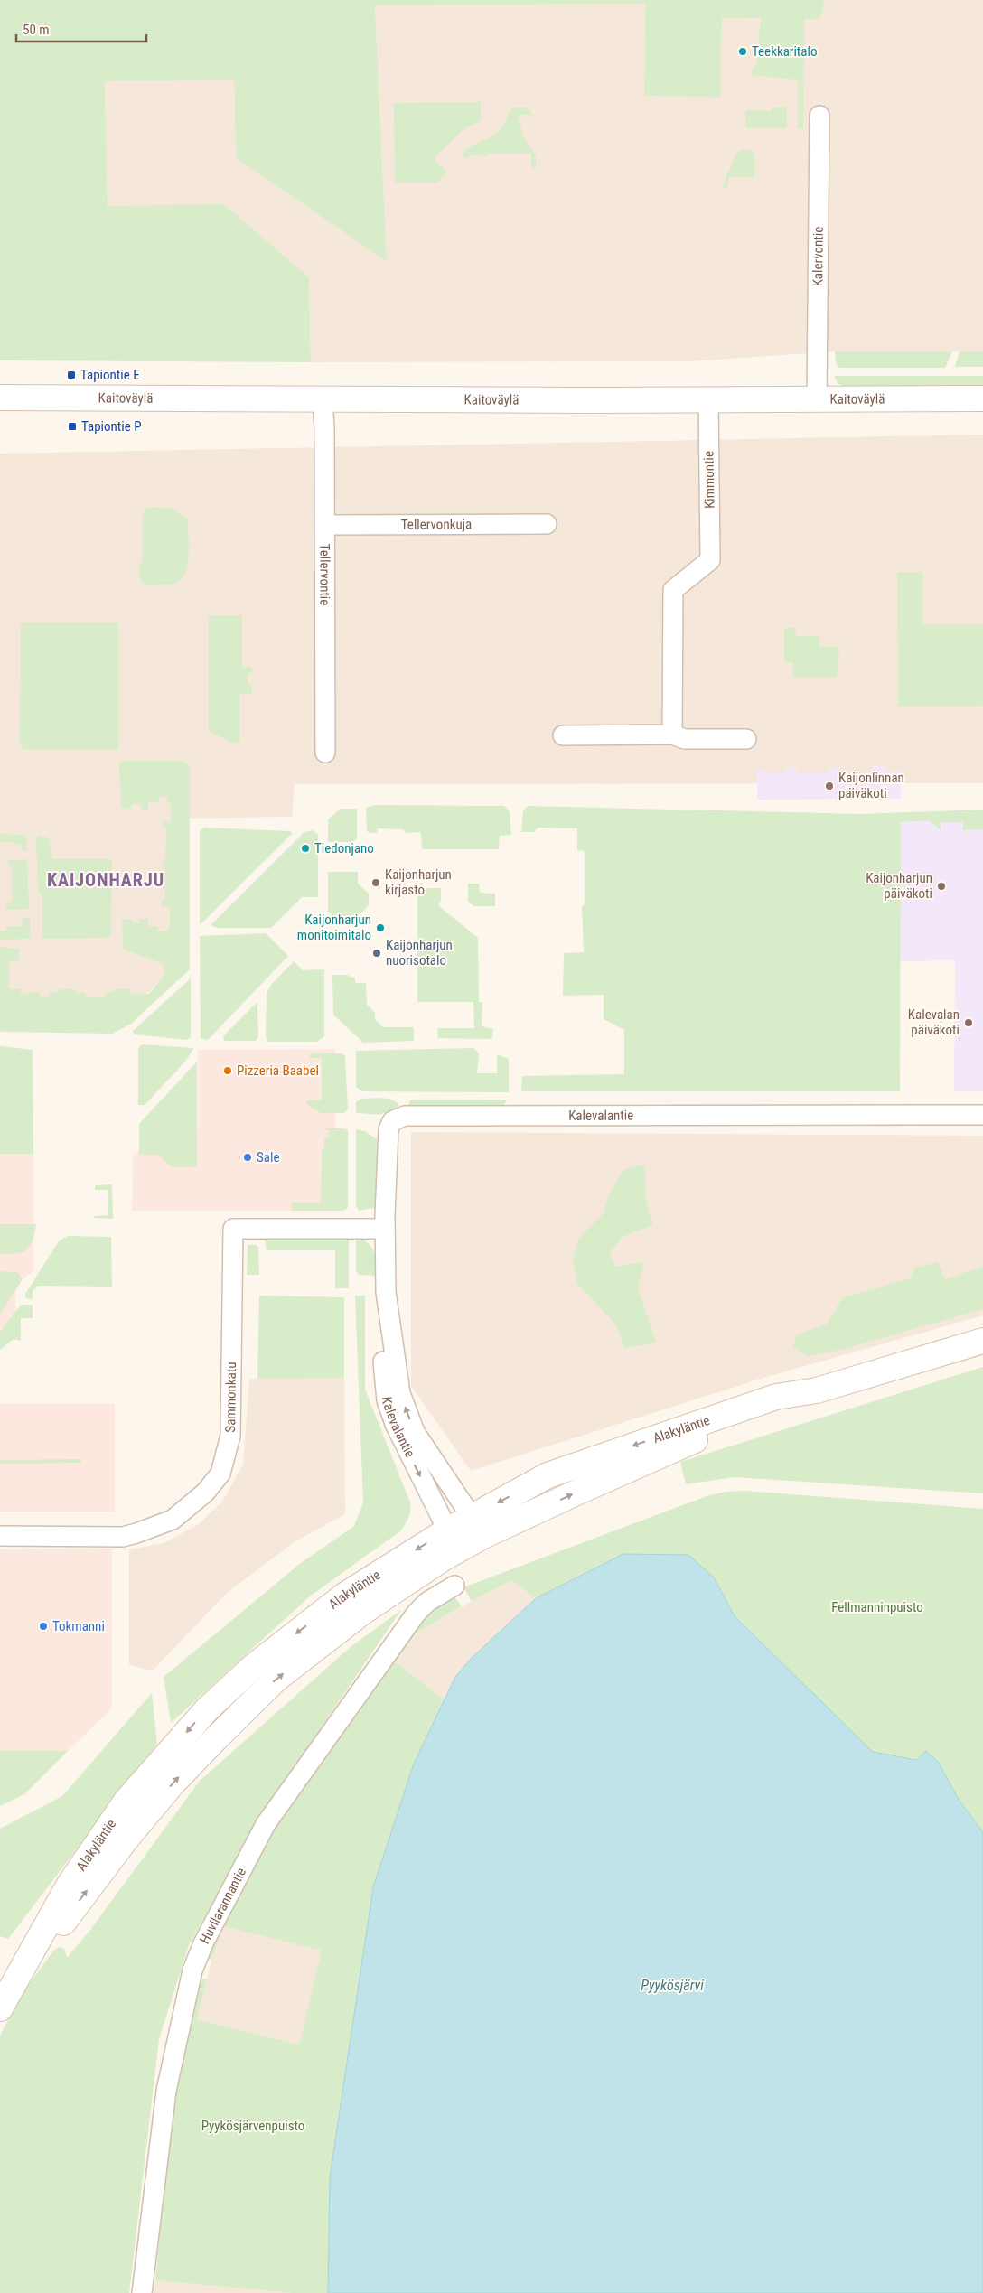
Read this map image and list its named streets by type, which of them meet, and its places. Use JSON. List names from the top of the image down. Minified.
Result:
{"streets":{"main road":["Kaitoväylä","Alakyläntie"],"street":["Kalervontie","Kimmontie","Tellervonkuja","Tellervontie","Kalevalantie","Sammonkatu","Huvilarannantie"]},"crossings":[["Kalervontie","Kaitoväylä"],["Kaitoväylä","Kimmontie"],["Kaitoväylä","Tellervontie"],["Tellervonkuja","Tellervontie"],["Kalevalantie","Sammonkatu"],["Kalevalantie","Alakyläntie"]],"districts":["KAIJONHARJU"],"water":["Pyykösjärvi"],"parks":["Fellmanninpuisto","Pyykösjärvenpuisto"],"places":{"other":["Teekkaritalo","Kaijonlinnan päiväkoti","Tiedonjano","Kaijonharjun kirjasto","Kaijonharjun päiväkoti","Kaijonharjun monitoimitalo","Kaijonharjun nuorisotalo","Kalevalan päiväkoti","Pizzeria Baabel","Sale","Tokmanni"],"transit":["Tapiontie E","Tapiontie P"]},"scale_bar":"50 m"}
